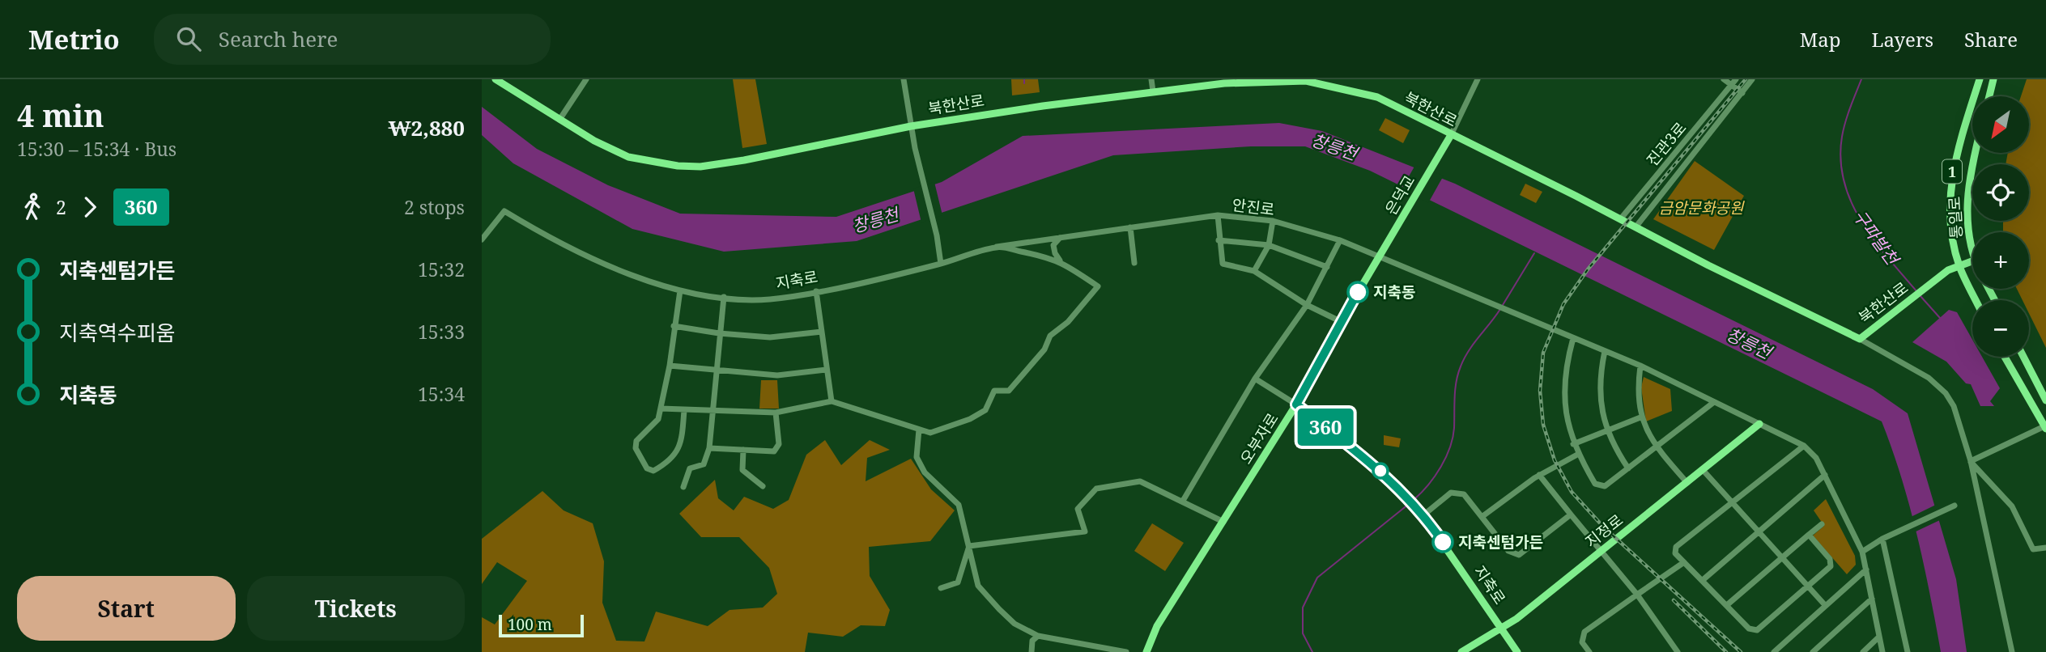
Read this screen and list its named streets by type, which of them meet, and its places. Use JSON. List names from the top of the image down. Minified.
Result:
{"streets":{"main road":["북한산로","1","은덕교","통일로","지축로","오부자로","지정로"],"street":["진관3로","안진로"]},"crossings":[["북한산로","진관3로"],["북한산로","은덕교"],["북한산로","통일로"],["은덕교","오부자로"],["안진로","지축로"],["안진로","오부자로"],["지축로","오부자로"],["지축로","지정로"]],"water":["창릉천","구파발천"],"parks":["금암문화공원"],"places":["지축동","지축센텀가든"],"lines":["bus line 360"],"scale_bar":"100 m","north":"bottom left","page":{"header":"Metrio","search":"Search here","nav":["Map","Layers","Share"],"heading":["4 min","15:30 – 15:34 · Bus","₩2,880"],"on_map":"360","map_buttons":["+","−"],"legs":["2","360","2 stops"],"list":[{"name":"지축센텀가든","value":"15:32"},{"name":"지축역수피움","value":"15:33"},{"name":"지축동","value":"15:34"}],"buttons":["Start","Tickets"],"scale":"100 m"}}
